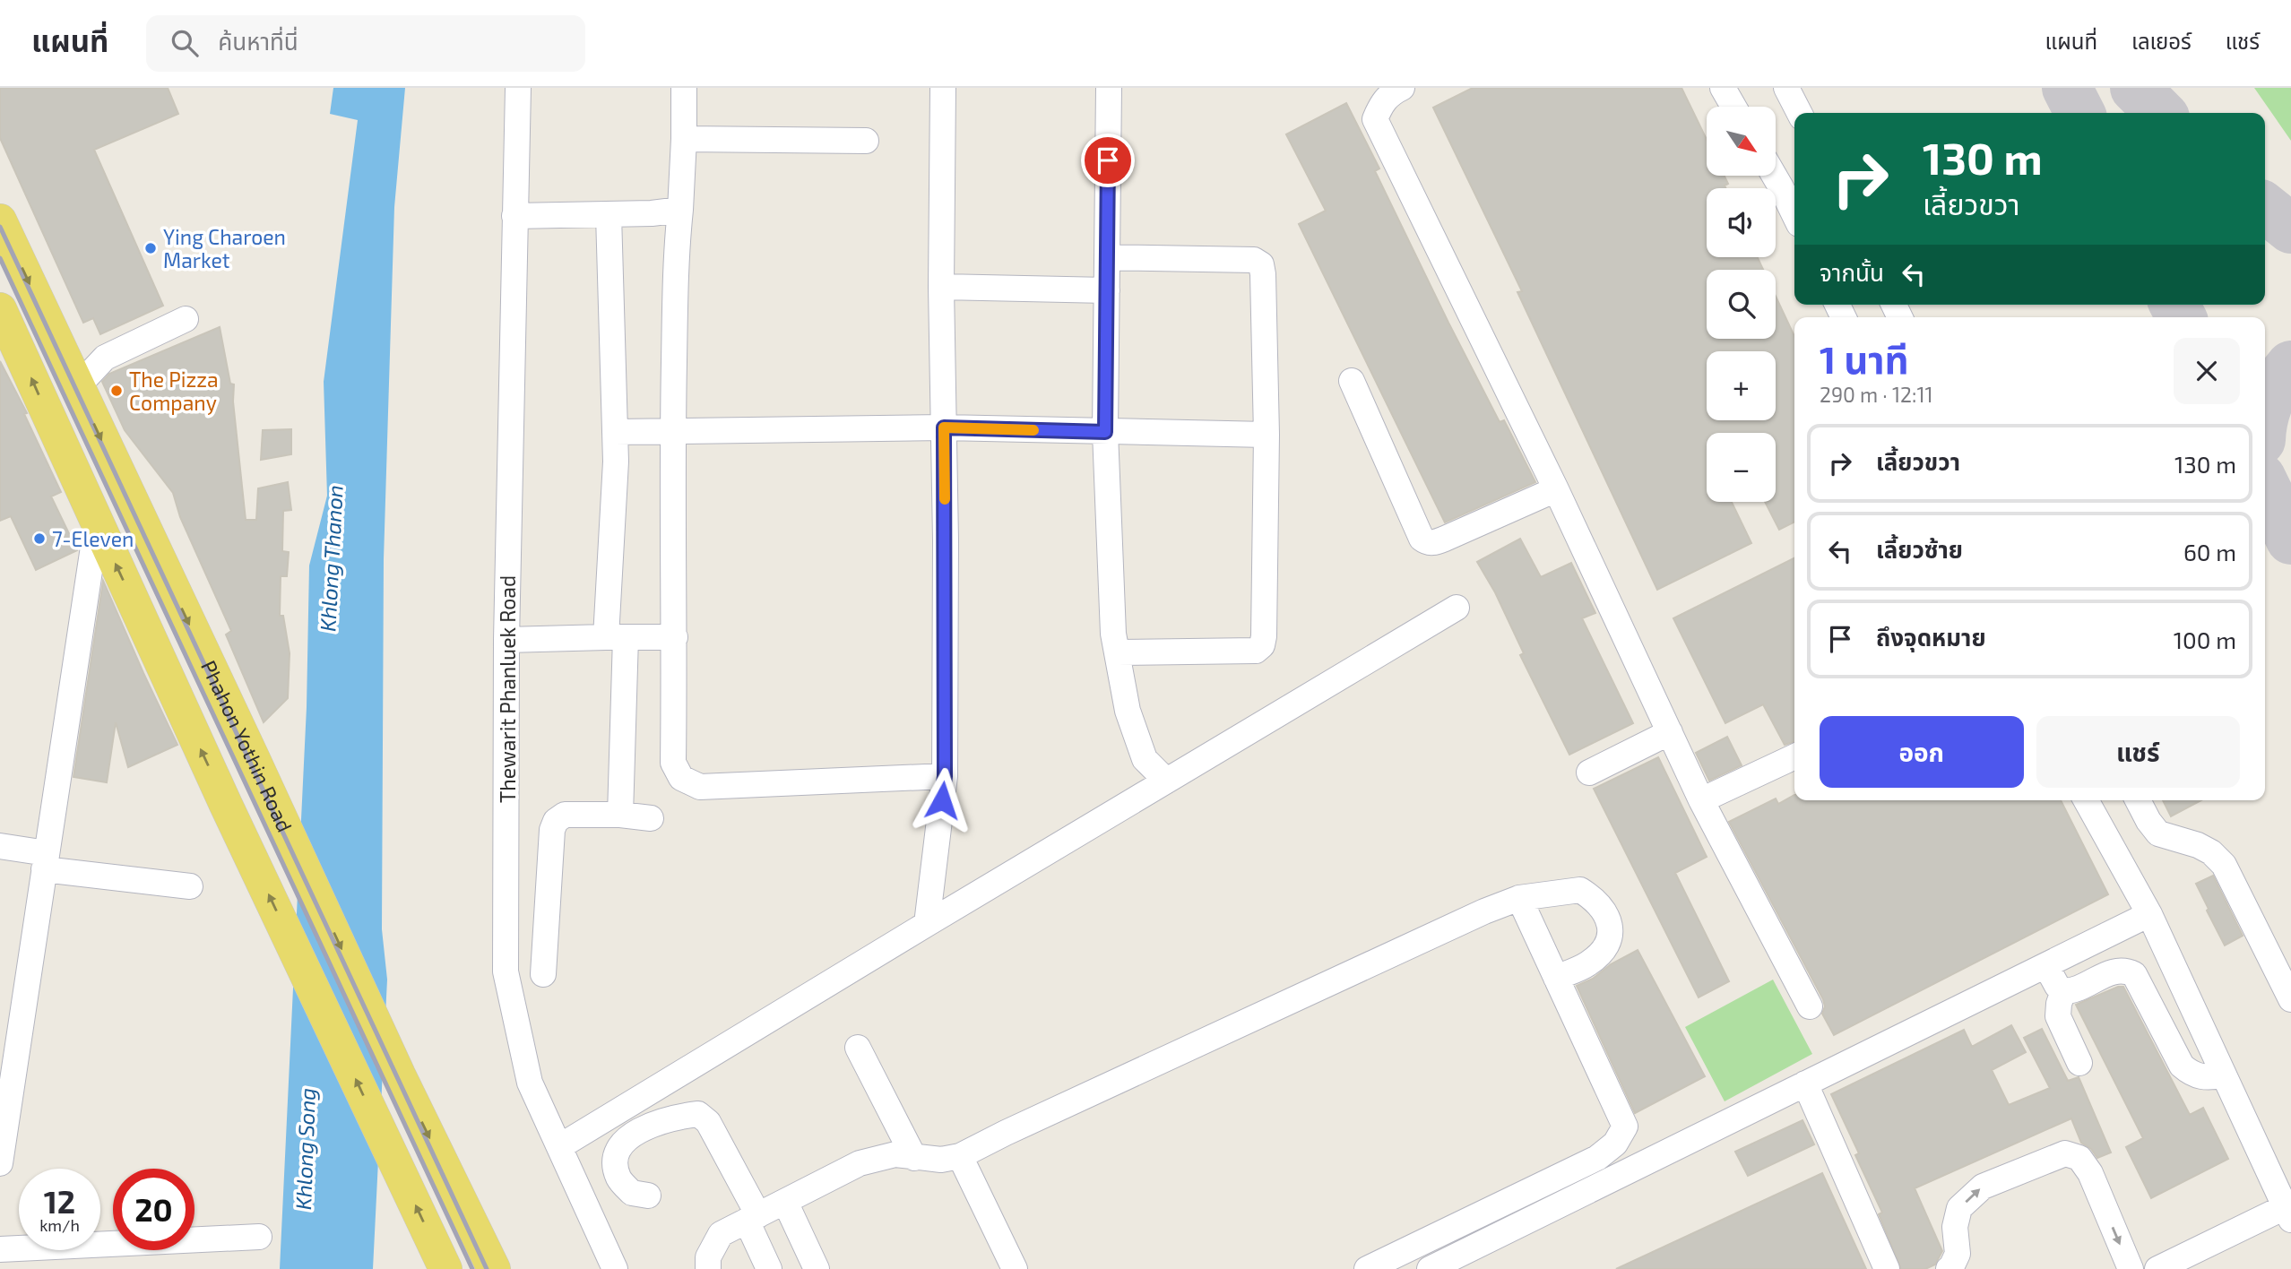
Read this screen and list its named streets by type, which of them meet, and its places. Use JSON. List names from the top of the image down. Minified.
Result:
{"streets":{"main road":["Phahon Yothin Road"],"street":["Thewarit Phanluek Road"]},"water":["Khlong Thanon","Khlong Song"],"places":["Ying Charoen Market","The Pizza Company","7-Eleven"],"north":"bottom right","page":{"header":"แผนที่","search":"ค้นหาที่นี่","nav":["แผนที่","เลเยอร์","แชร์"],"map_buttons":["+","−"],"turn":["130 m","เลี้ยวขวา"],"then":"จากนั้น","heading":["1 นาที","290 m · 12:11"],"list":[{"name":"เลี้ยวขวา","value":"130 m"},{"name":"เลี้ยวซ้าย","value":"60 m"},{"name":"ถึงจุดหมาย","value":"100 m"}],"buttons":["ออก","แชร์"],"speed":"12 km/h","limit":"20"}}
